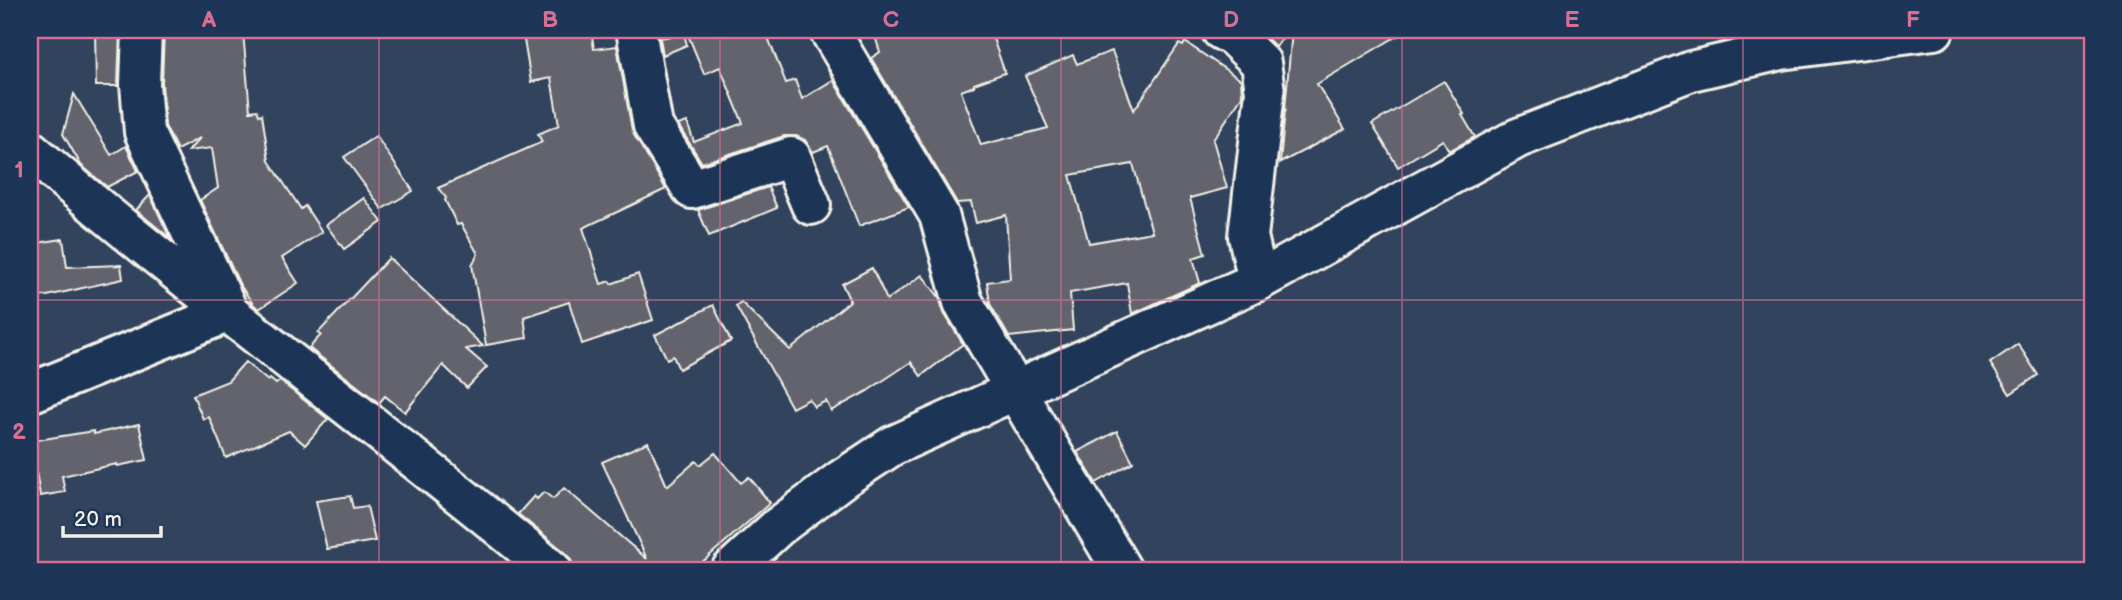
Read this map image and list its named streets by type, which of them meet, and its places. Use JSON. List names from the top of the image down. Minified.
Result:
{"scale_bar":"20 m","grid":{"columns":["A","B","C","D","E","F"],"rows":["1","2"]}}
